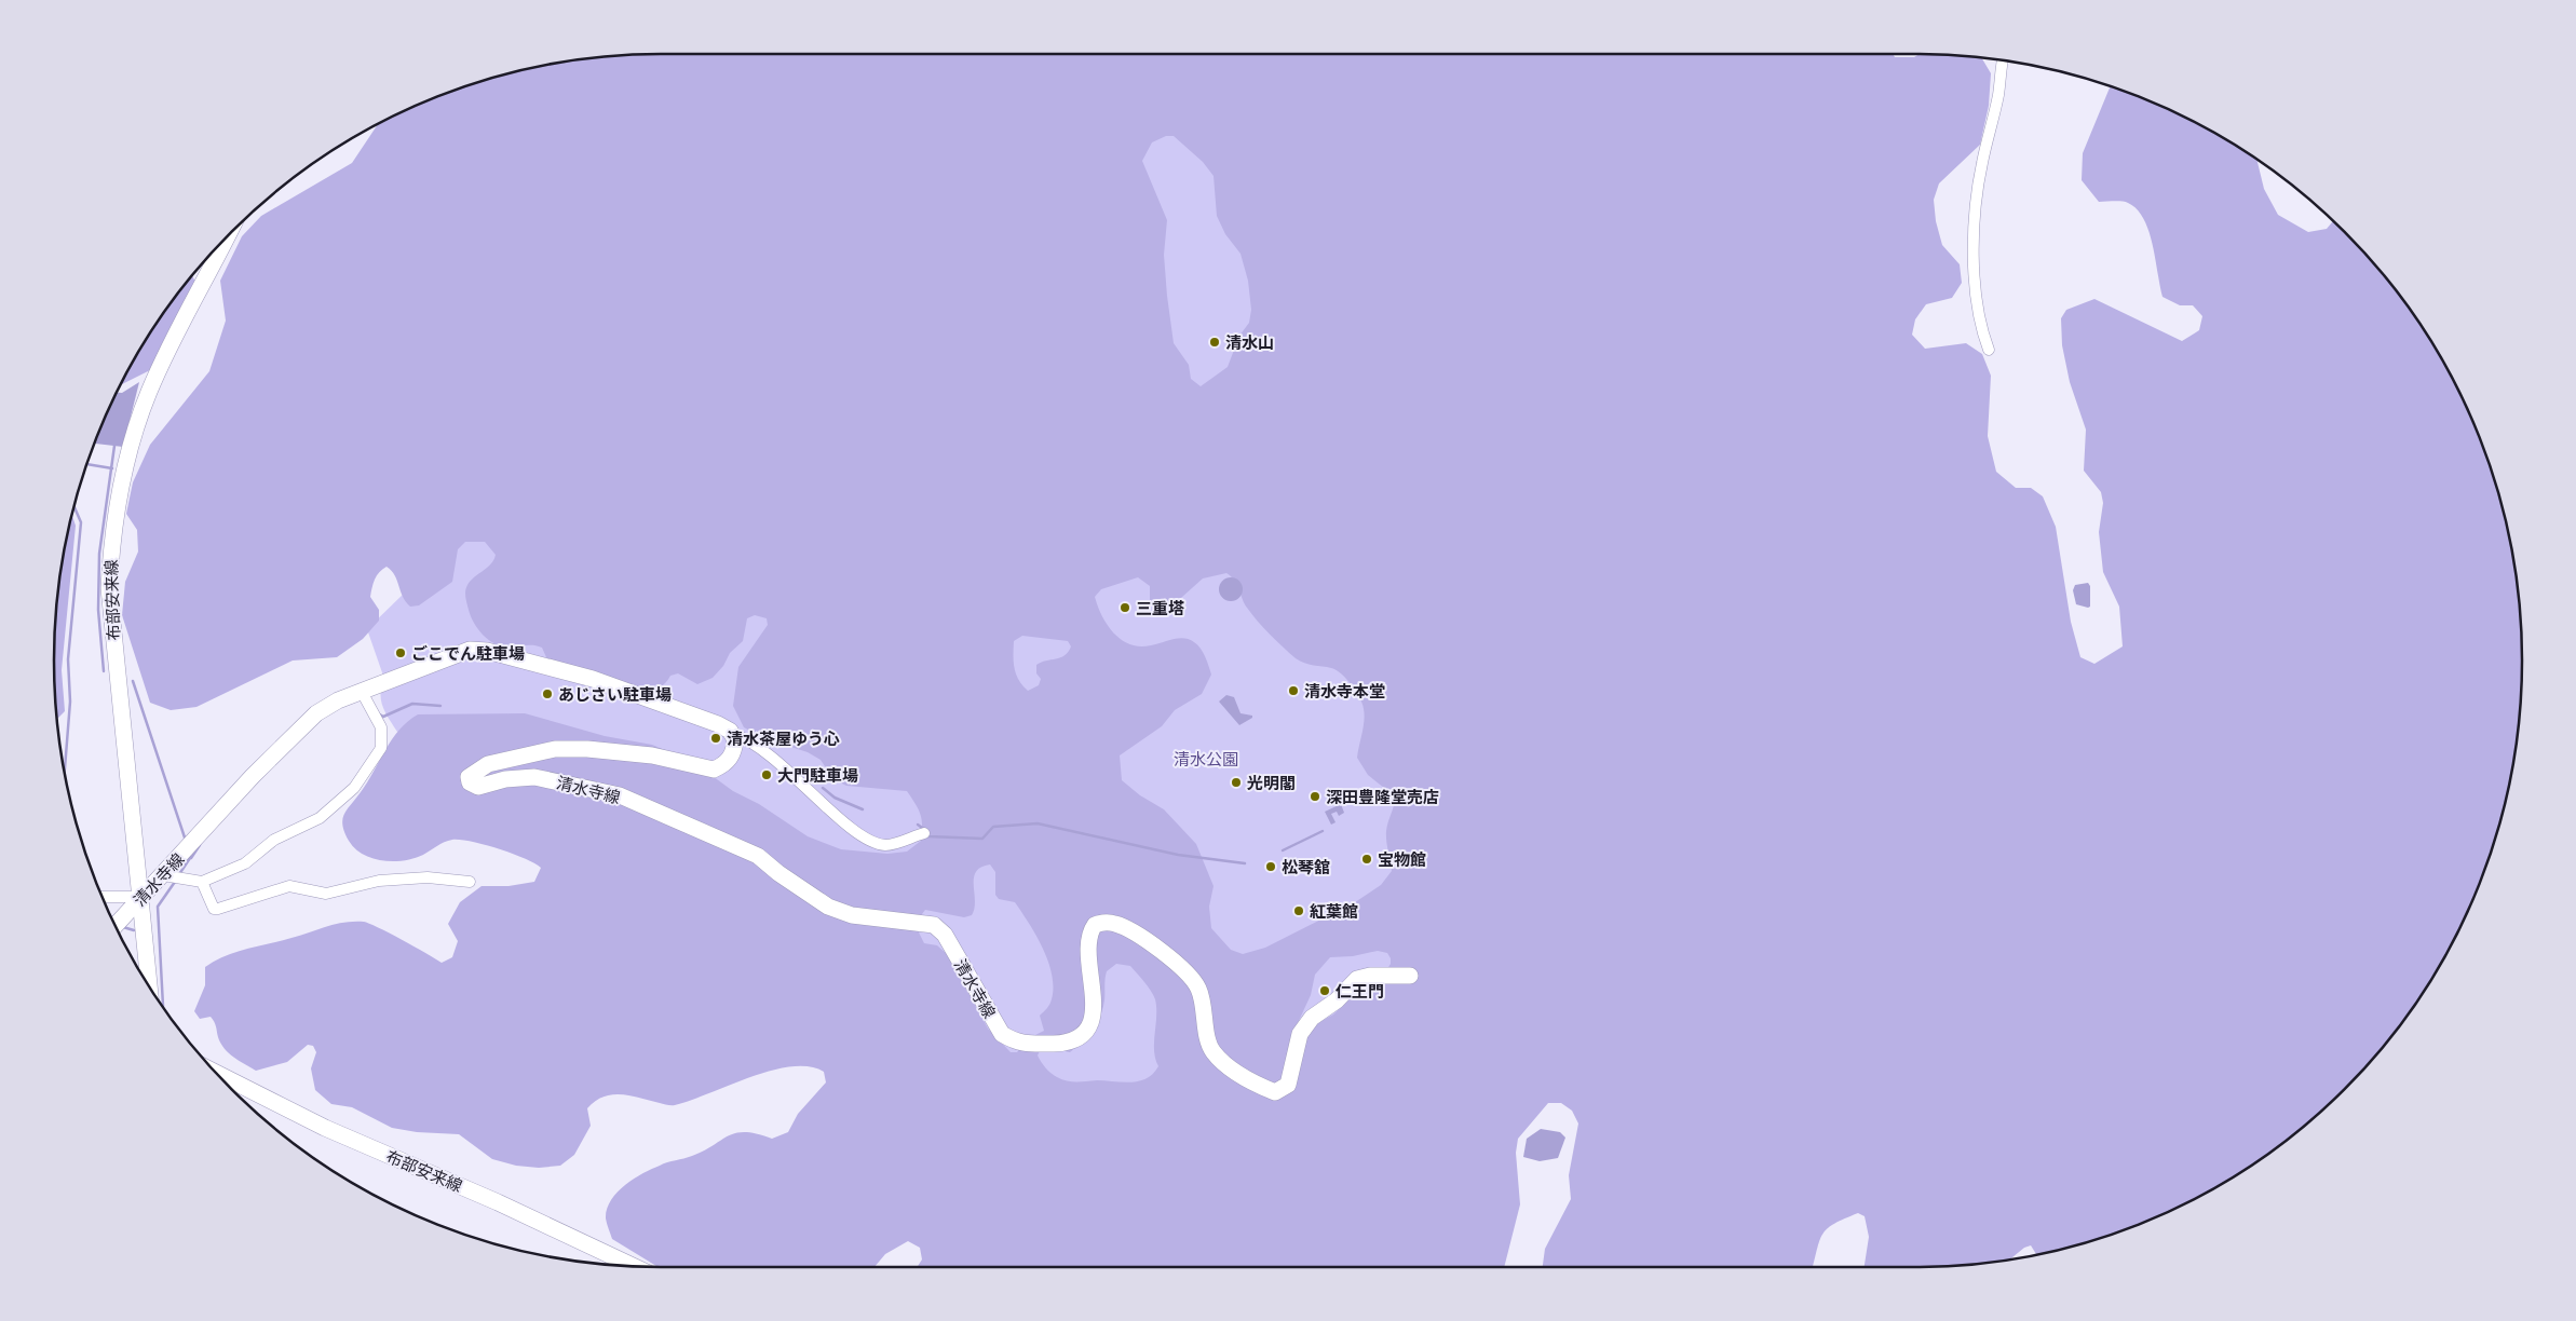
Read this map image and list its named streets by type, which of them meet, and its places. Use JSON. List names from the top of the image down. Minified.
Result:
{"streets":{"main road":["布部安来線","清水寺線"]},"crossings":[["布部安来線","清水寺線"]],"parks":["清水公園"],"places":["清水山","三重塔","ごこでん駐車場","清水寺本堂","あじさい駐車場","清水茶屋ゆう心","大門駐車場","光明閣","深田豊隆堂売店","宝物館","松琴舘","紅葉館","仁王門"]}
